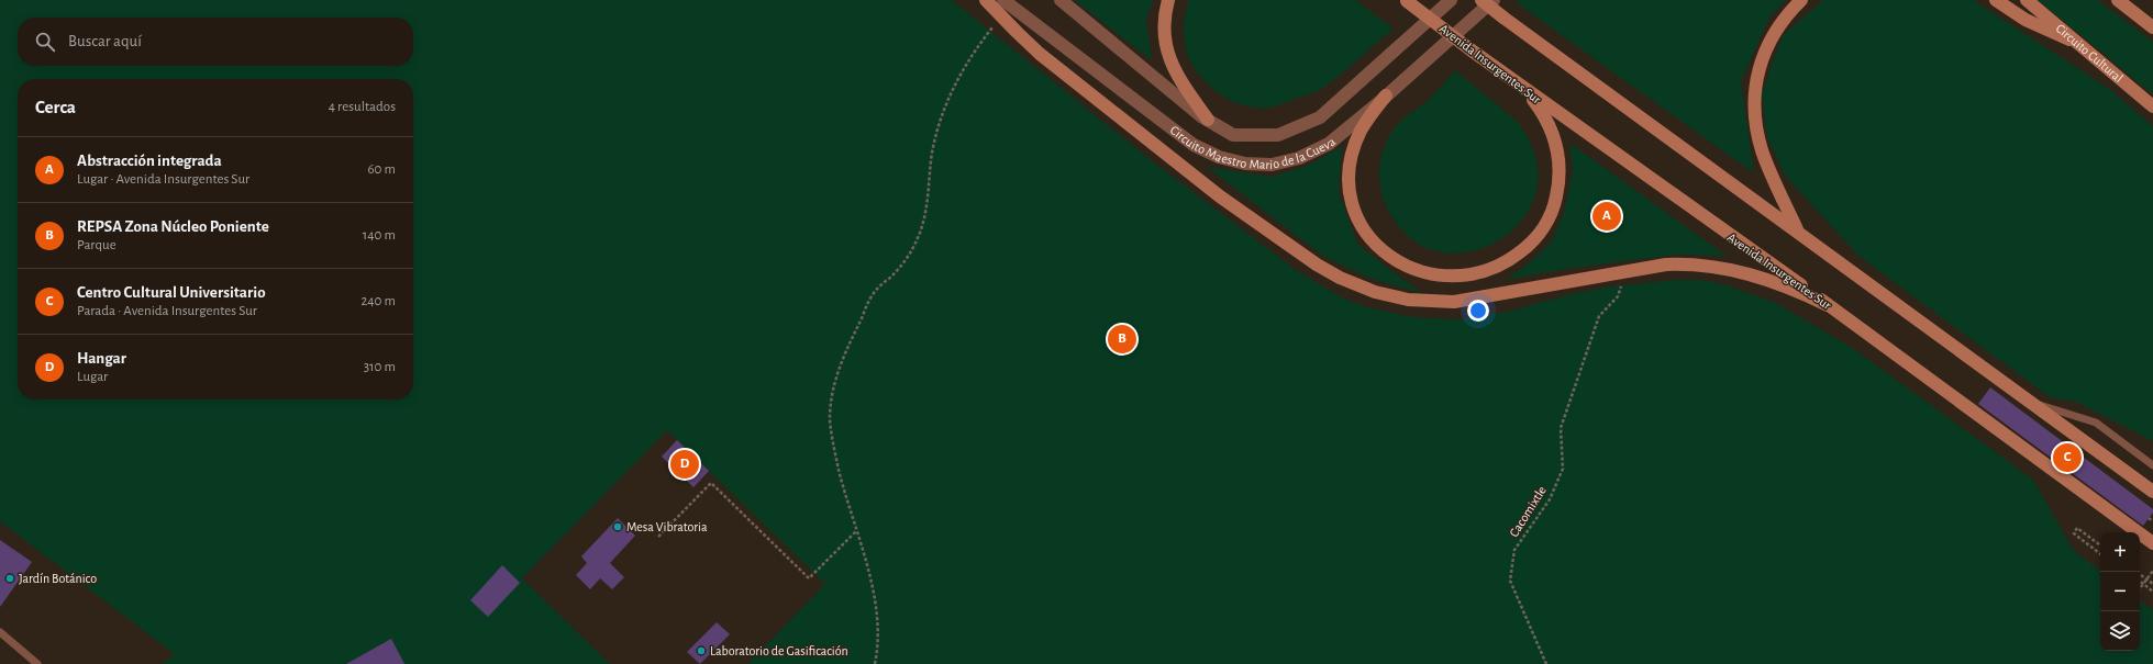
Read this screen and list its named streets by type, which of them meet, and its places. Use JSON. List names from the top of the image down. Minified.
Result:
{"streets":{"main road":["Circuito Cultural","Avenida Insurgentes Sur"],"street":["Circuito Maestro Mario de la Cueva"],"path":["Cacomixtle"]},"places":["Mesa Vibratoria","Jardín Botánico","Laboratorio de Gasificación"],"page":{"search":"Buscar aquí","heading":["Cerca","4 resultados"],"list":[{"mark":"A","name":"Abstracción integrada","note":"Lugar · Avenida Insurgentes Sur","value":"60 m"},{"mark":"B","name":"REPSA Zona Núcleo Poniente","note":"Parque","value":"140 m"},{"mark":"C","name":"Centro Cultural Universitario","note":"Parada · Avenida Insurgentes Sur","value":"240 m"},{"mark":"D","name":"Hangar","note":"Lugar","value":"310 m"}],"pins":["A","B","C","D"],"map_buttons":["+","−"]}}
